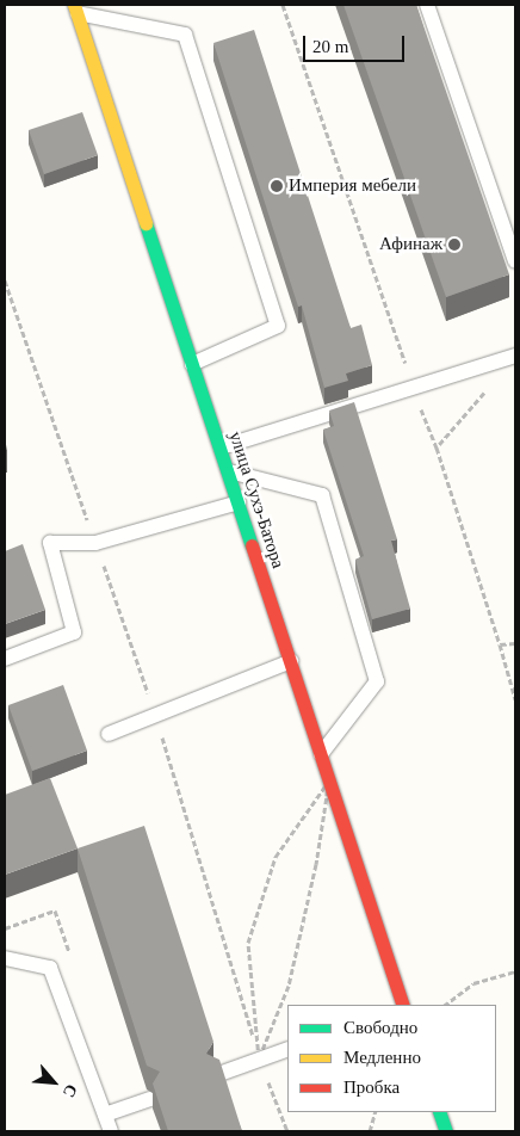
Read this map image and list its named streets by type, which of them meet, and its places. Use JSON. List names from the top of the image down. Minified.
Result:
{"streets":{"main road":["улица Сухэ-Батора"]},"places":["Империя мебели","Афинаж"],"legend":["Свободно","Медленно","Пробка"],"scale_bar":"20 m","north":"bottom right"}
